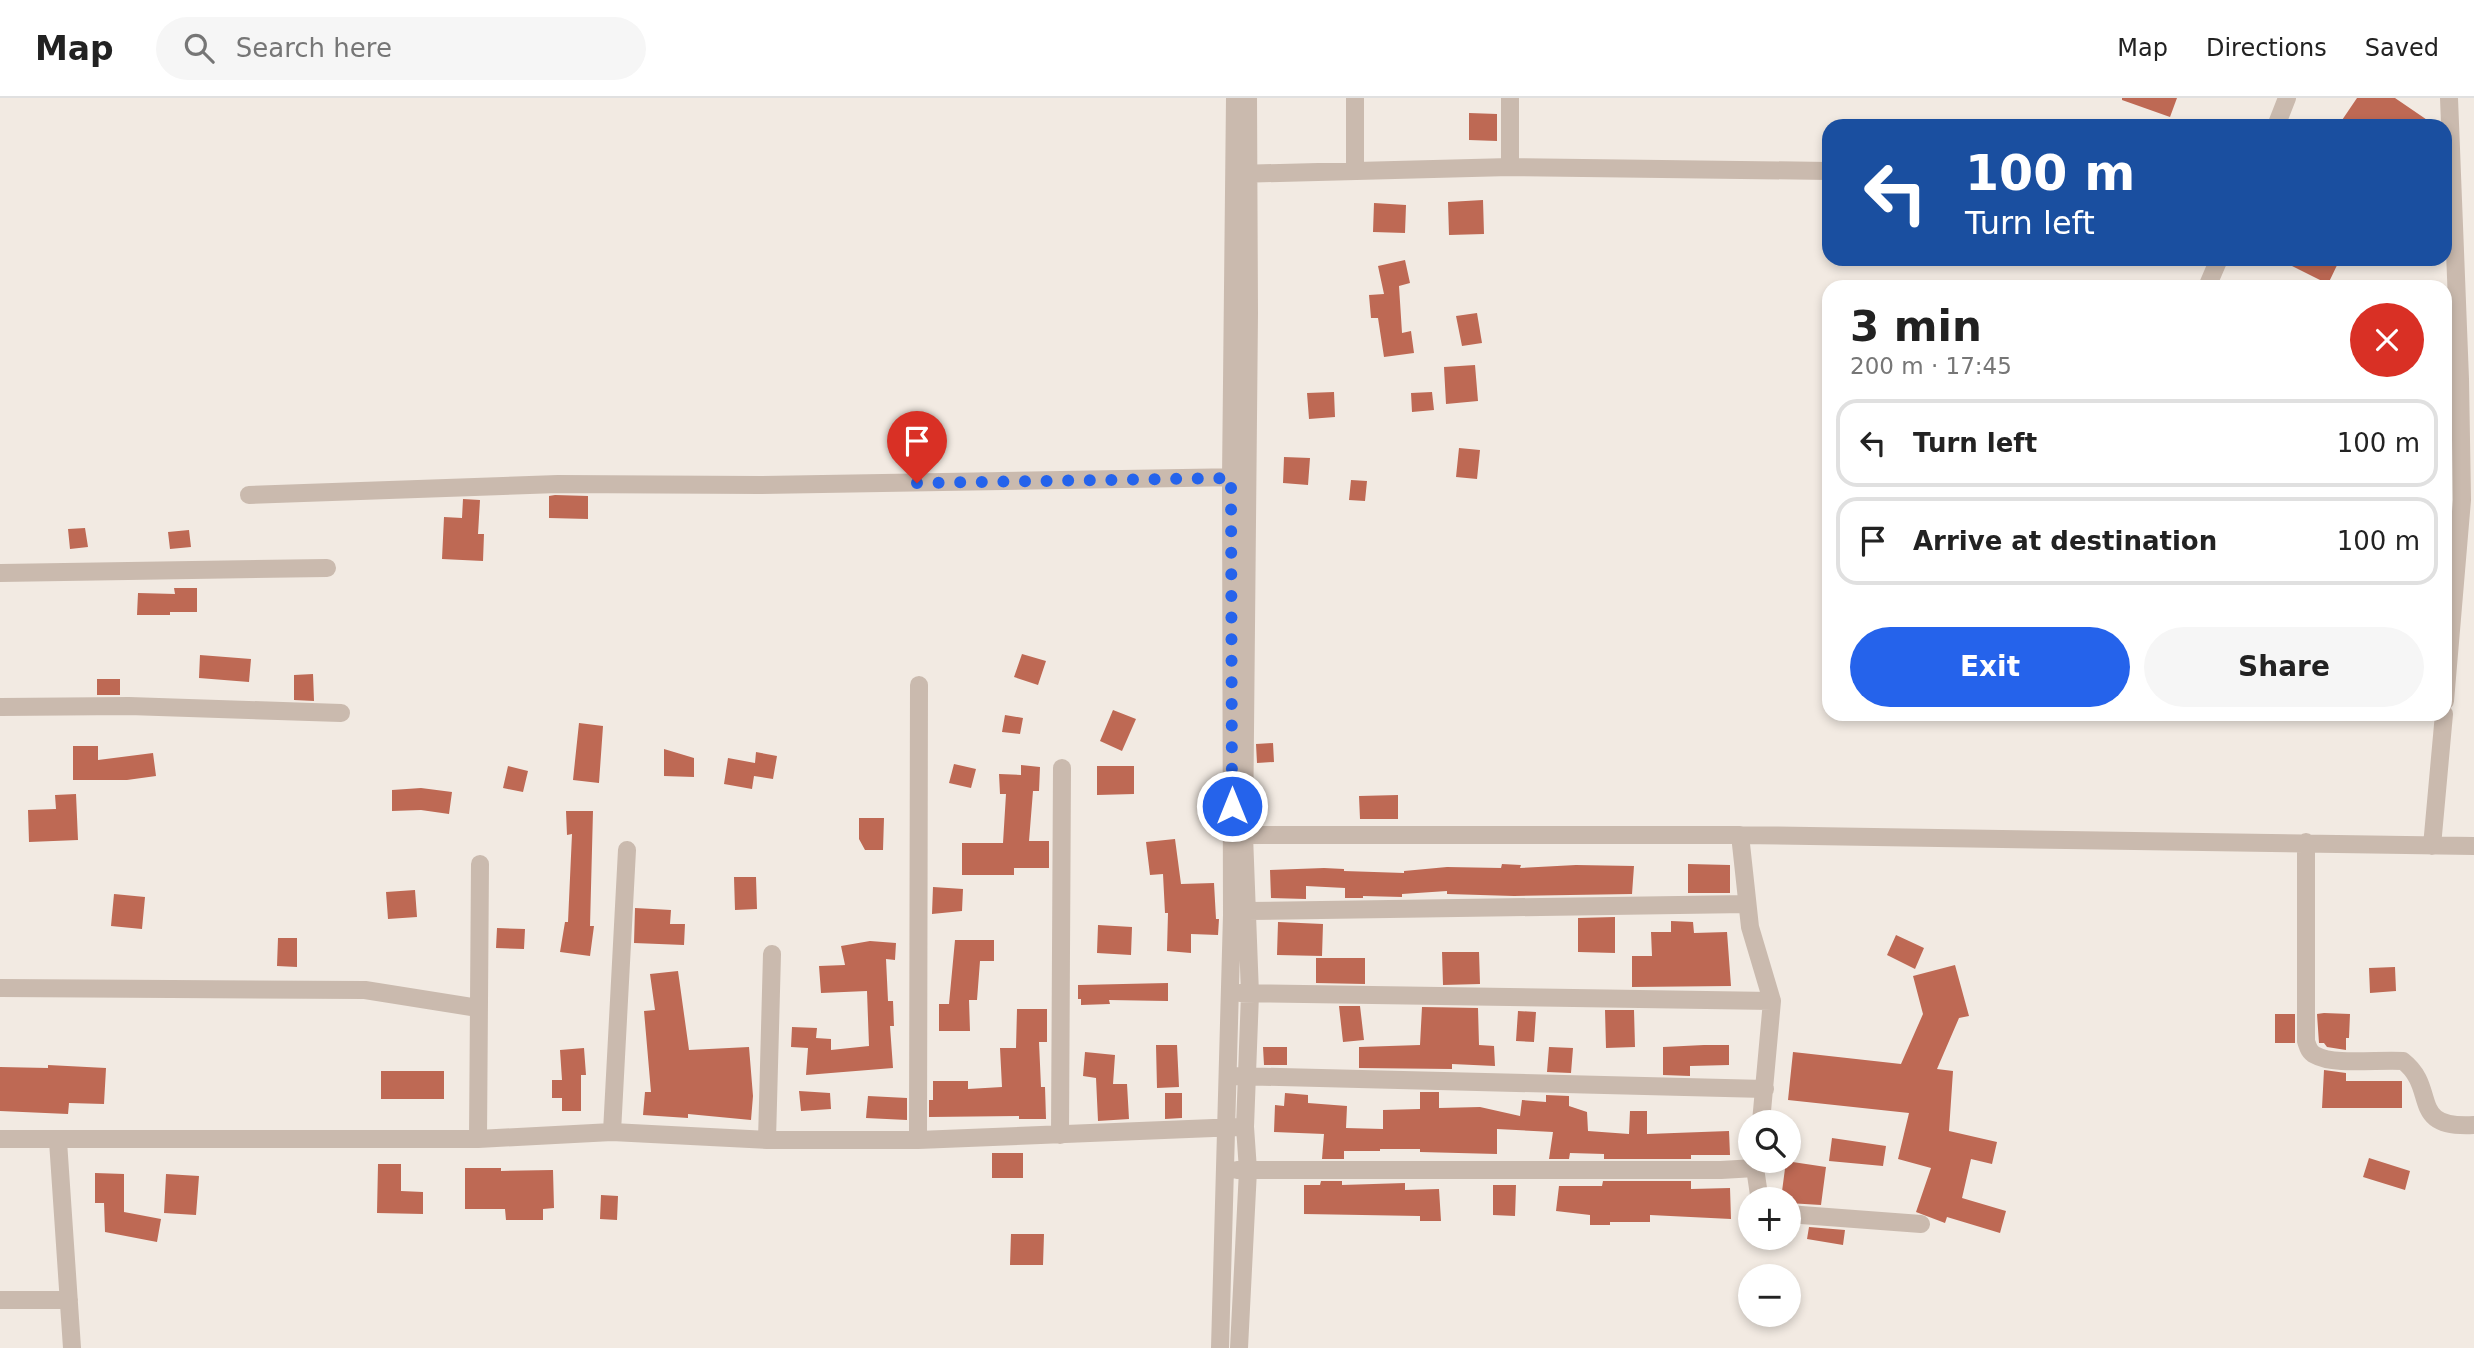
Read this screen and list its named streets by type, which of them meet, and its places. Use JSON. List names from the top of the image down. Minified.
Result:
{"page":{"header":"Map","search":"Search here","nav":["Map","Directions","Saved"],"turn":["100 m","Turn left"],"heading":["3 min","200 m · 17:45"],"list":[{"name":"Turn left","value":"100 m"},{"name":"Arrive at destination","value":"100 m"}],"buttons":["Exit","Share"],"map_buttons":["+","−"]}}
